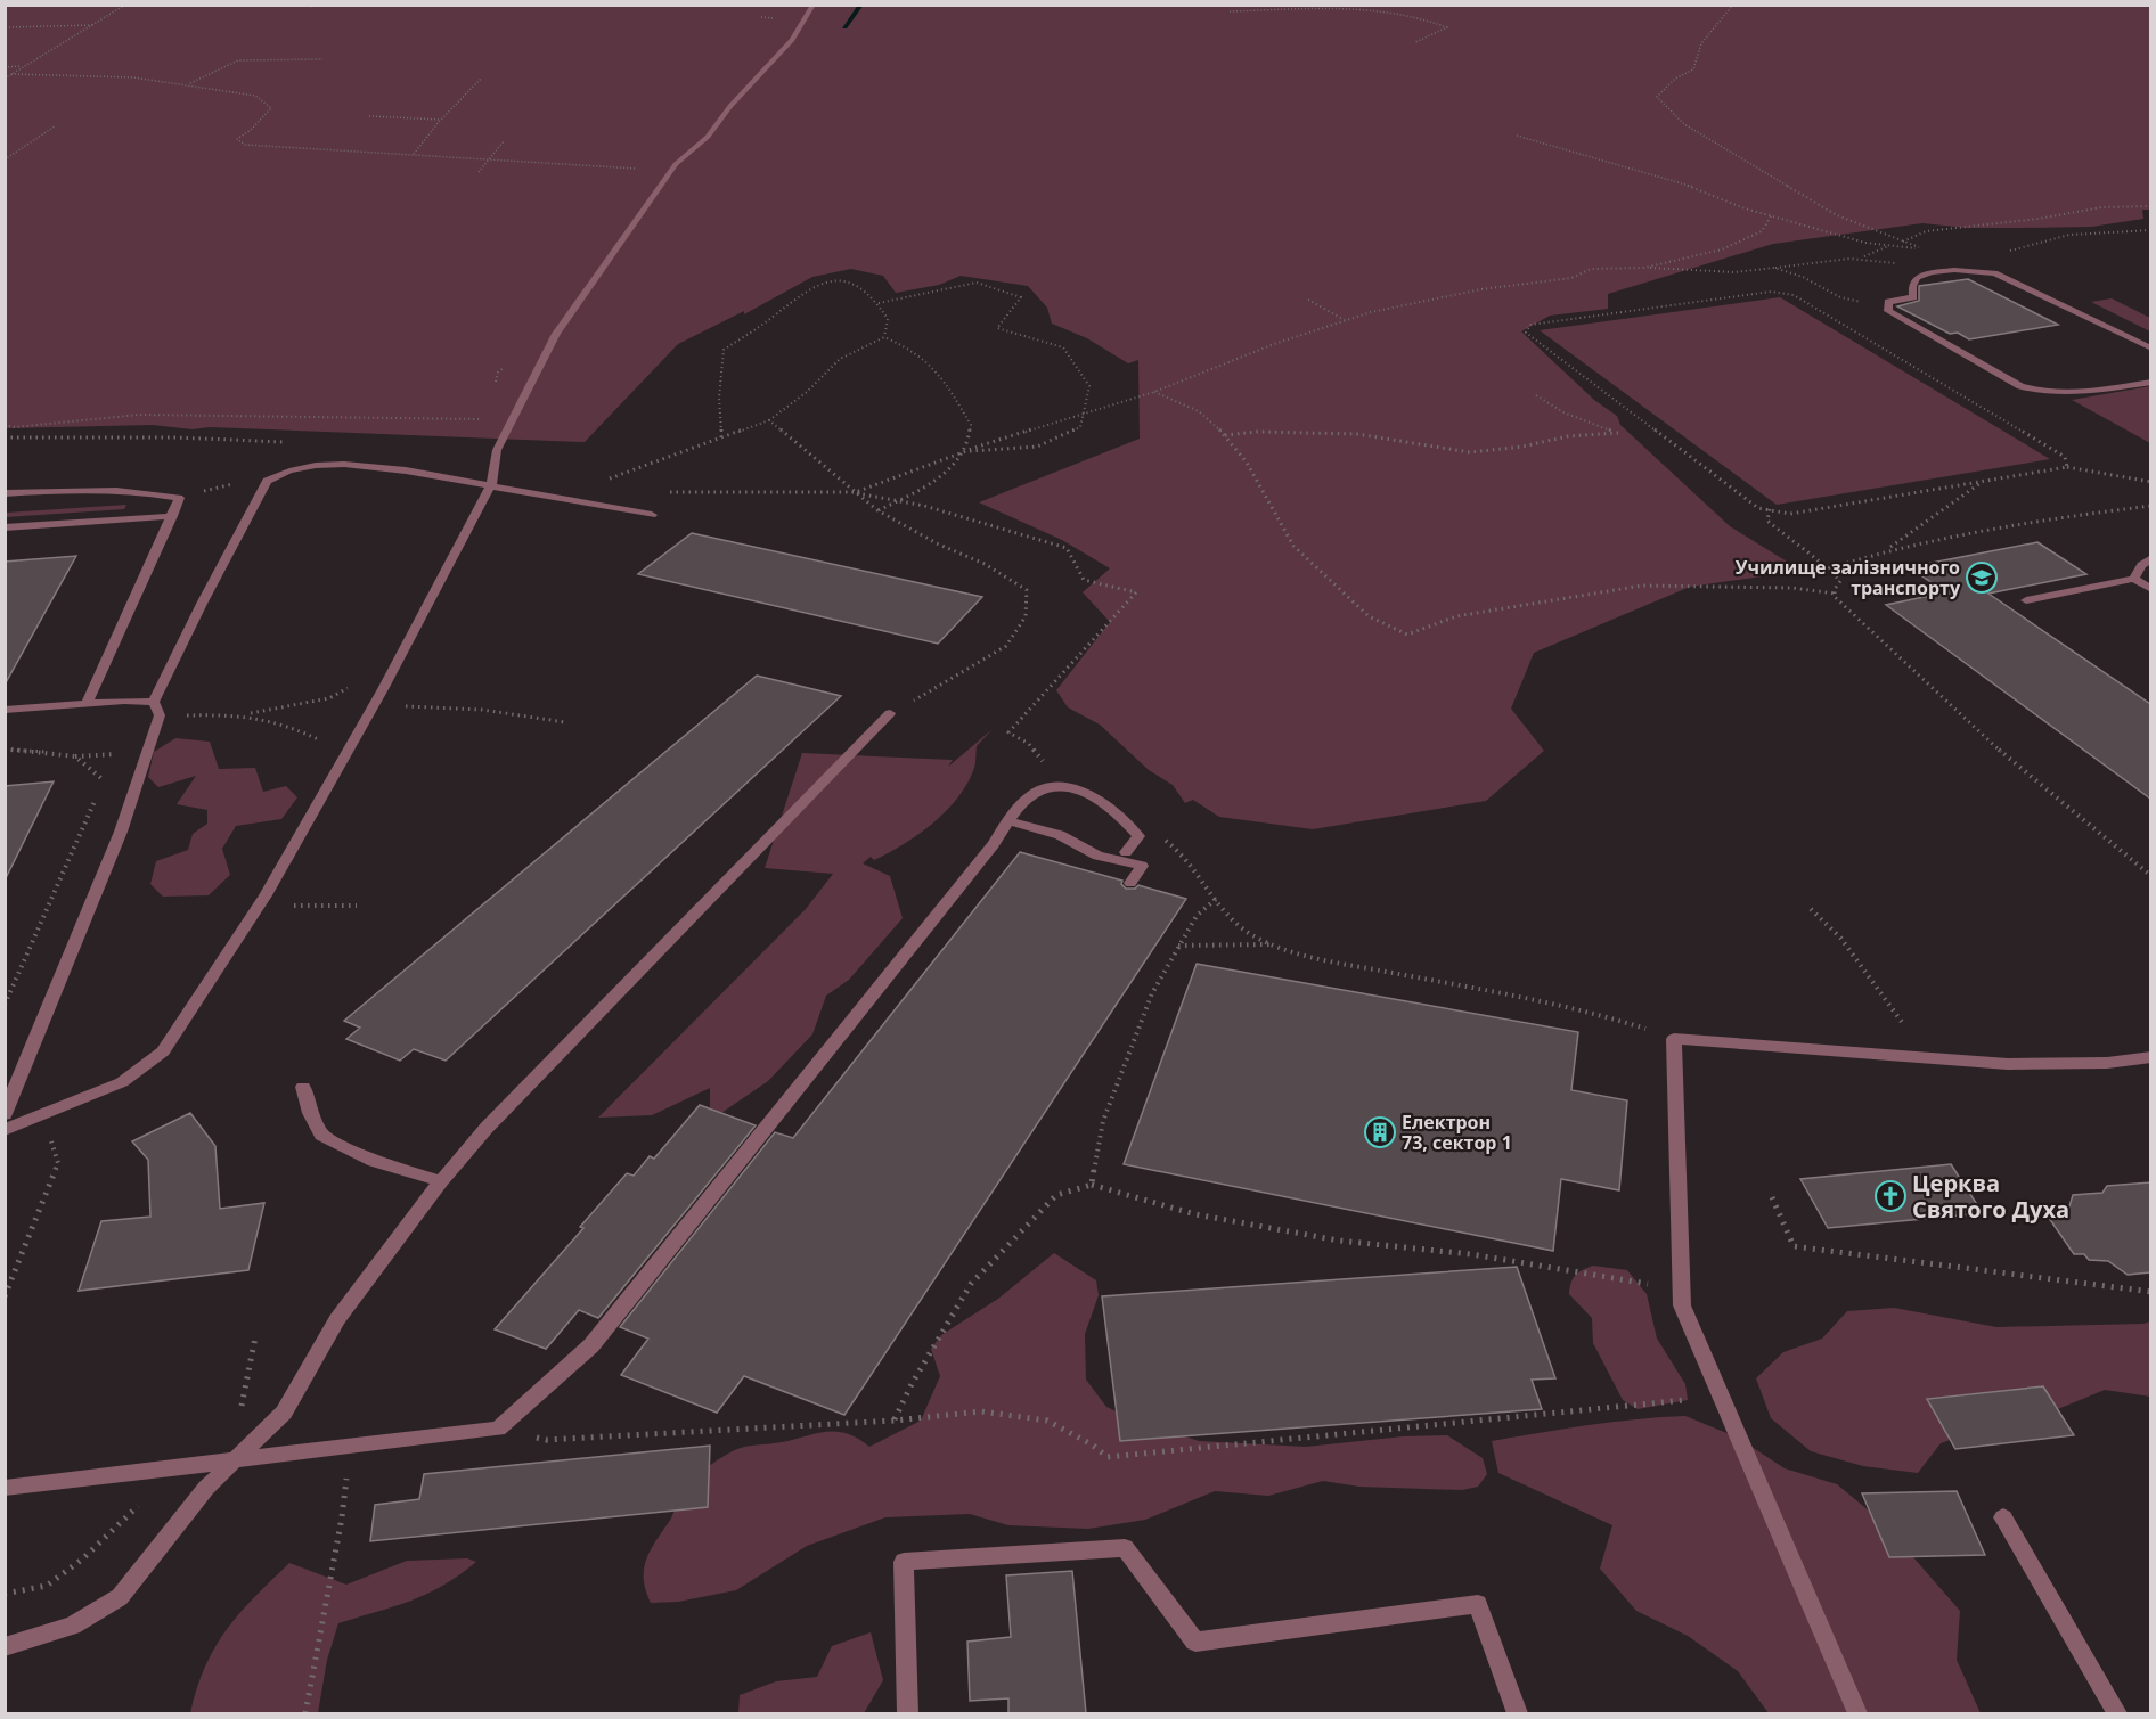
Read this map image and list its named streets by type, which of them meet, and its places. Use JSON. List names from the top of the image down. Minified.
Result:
{"places":{"school or university":["Училище залізничного транспорту"],"building":["Електрон 73, сектор 1"],"church":["Церква Святого Духа"]}}
